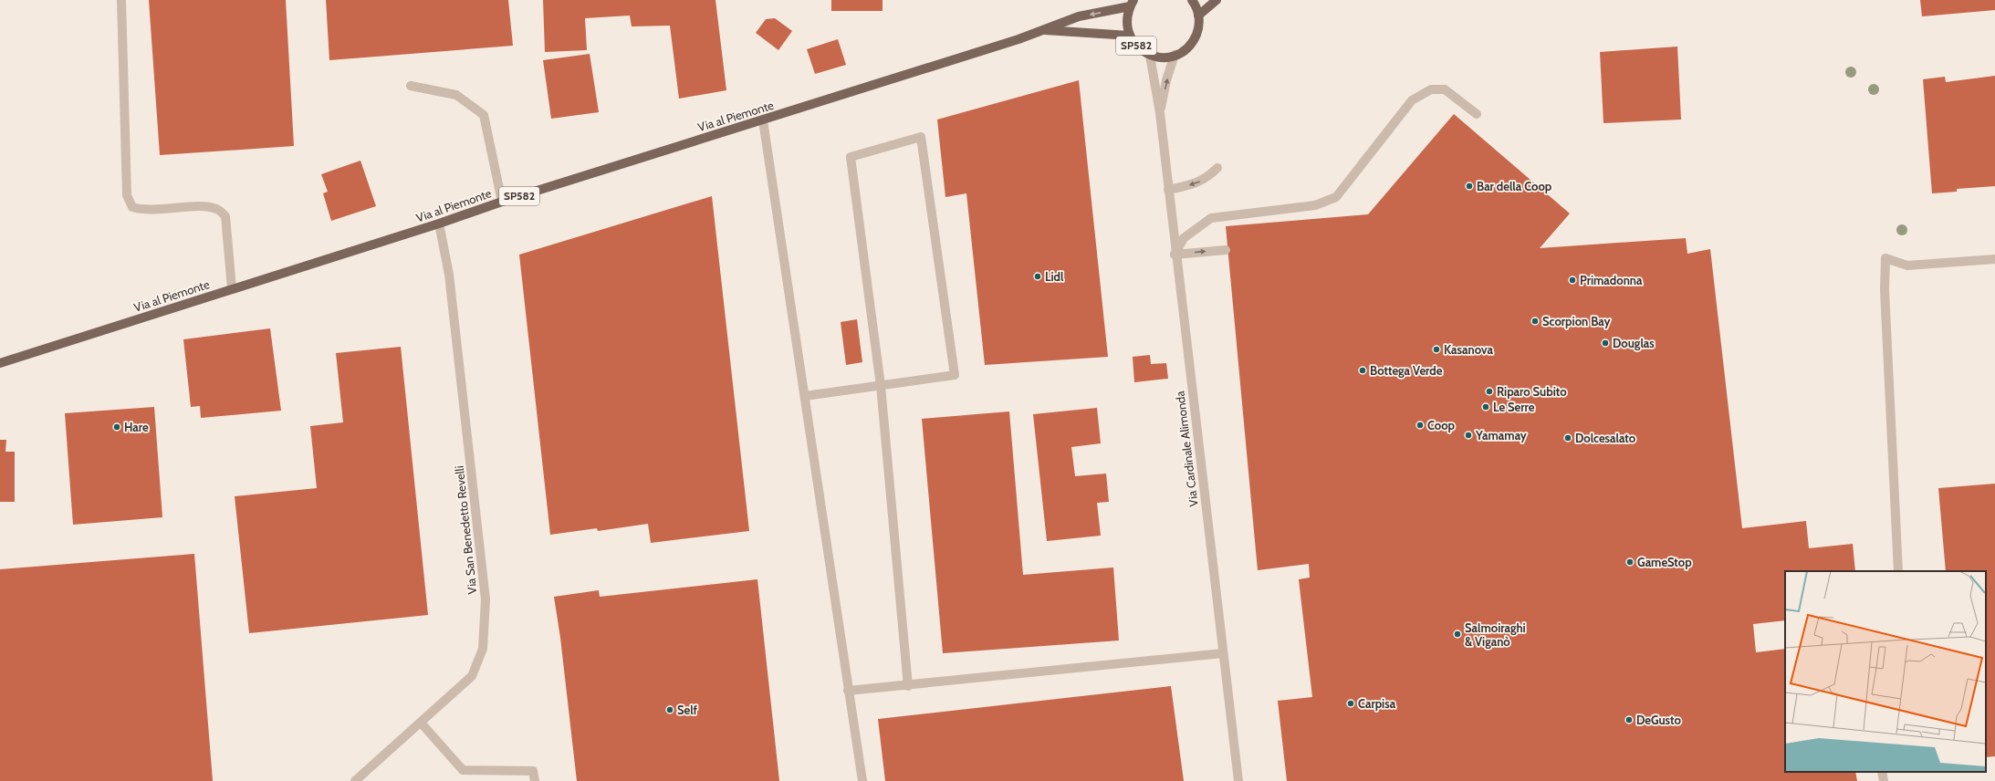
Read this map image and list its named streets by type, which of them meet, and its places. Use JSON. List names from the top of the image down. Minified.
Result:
{"streets":{"main road":["SP582","Via al Piemonte"],"street":["Via Cardinale Alimonda","Via San Benedetto Revelli"]},"crossings":[["SP582","Via al Piemonte"],["Via al Piemonte","Via San Benedetto Revelli"]],"places":["Bar della Coop","Lidl","Primadonna","Scorpion Bay","Douglas","Kasanova","Bottega Verde","Riparo Subito","Le Serre","Coop","Hare","Yamamay","Dolcesalato","GameStop","Salmoiraghi & Viganò","Carpisa","Self","DeGusto"]}
